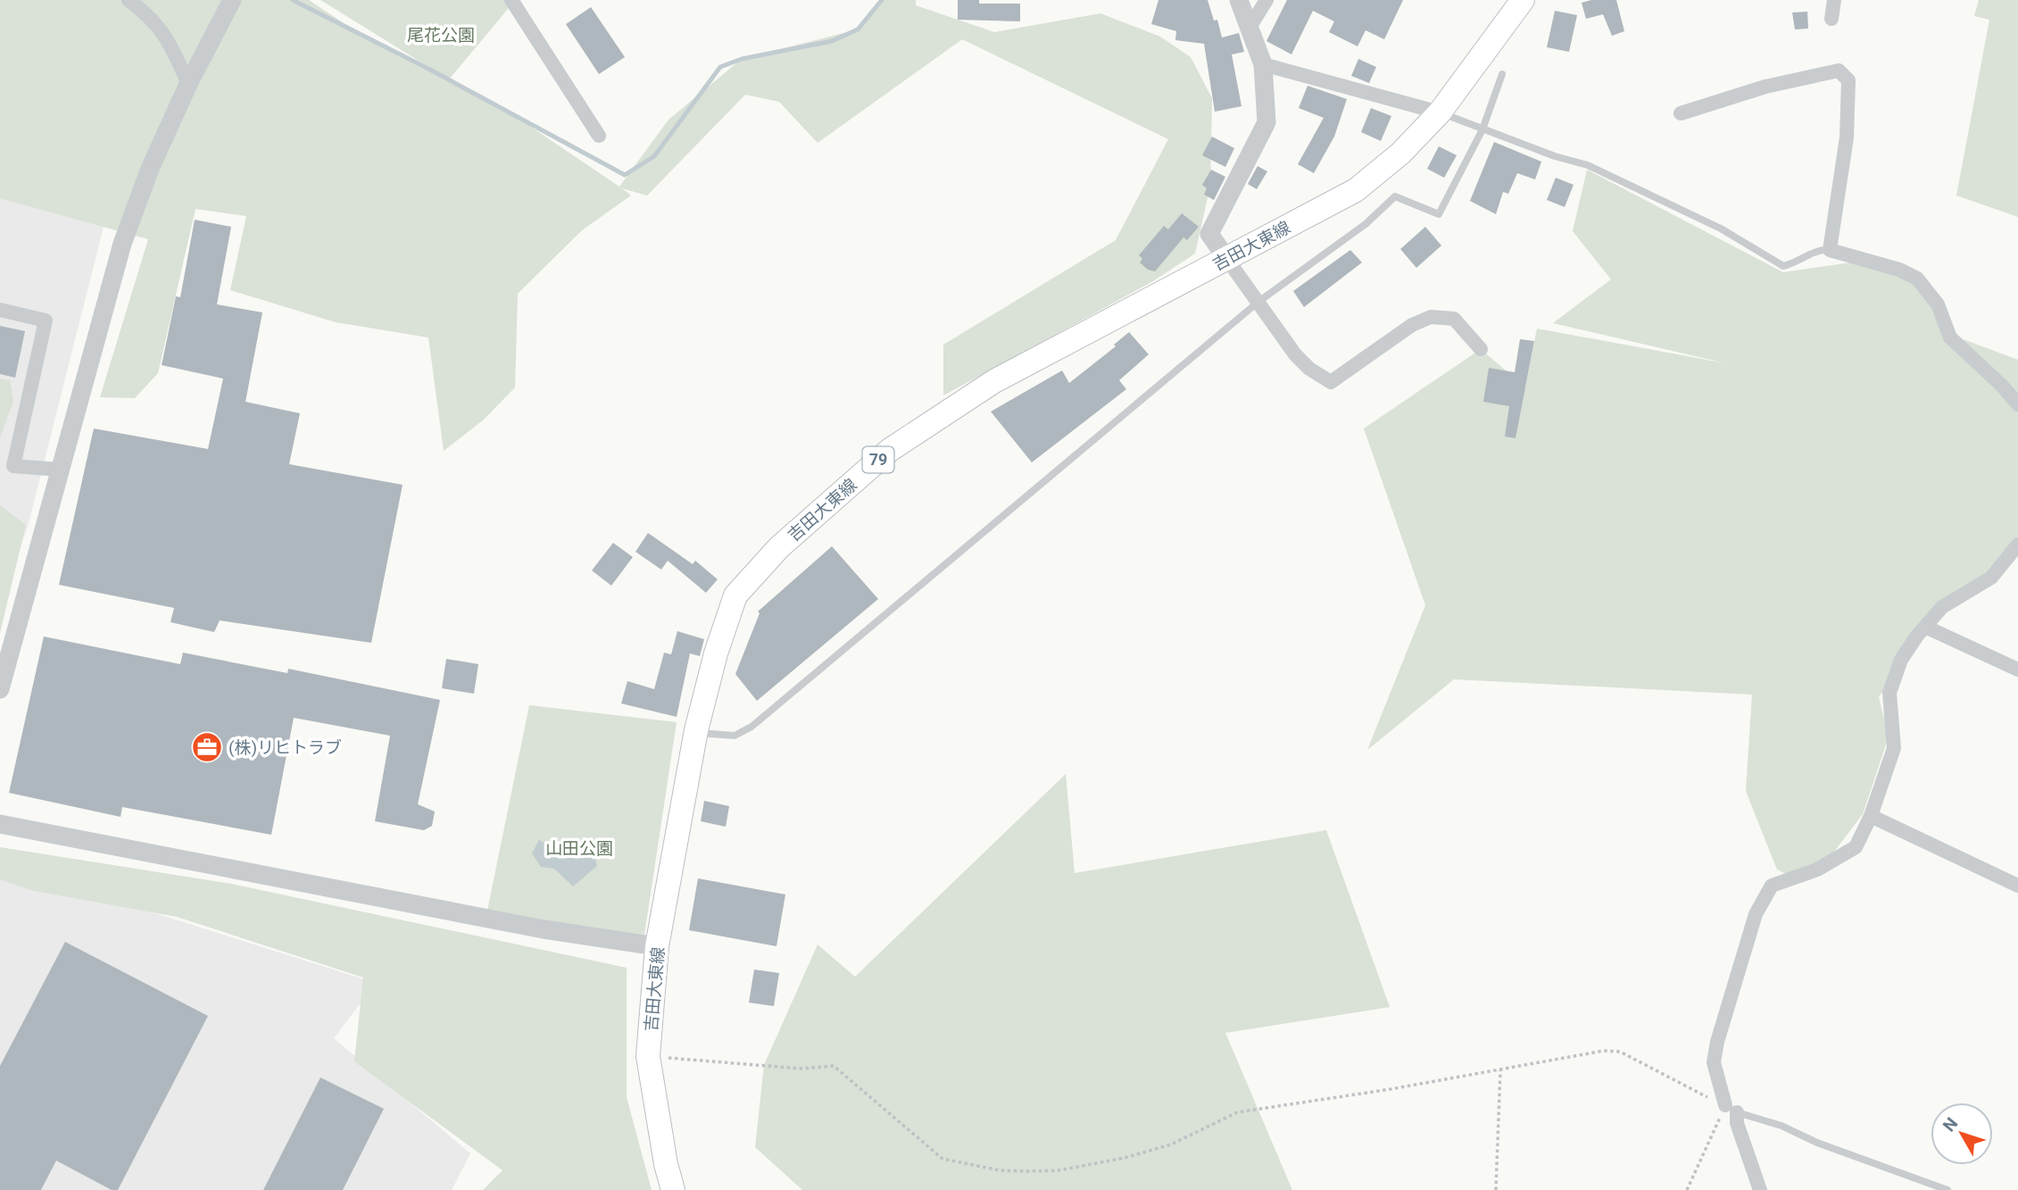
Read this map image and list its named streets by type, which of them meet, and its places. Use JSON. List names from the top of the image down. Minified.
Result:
{"streets":{"main road":["吉田大東線","79"]},"parks":["尾花公園","山田公園"],"places":{"office":["(株)リヒトラブ"]},"north":"top left"}
